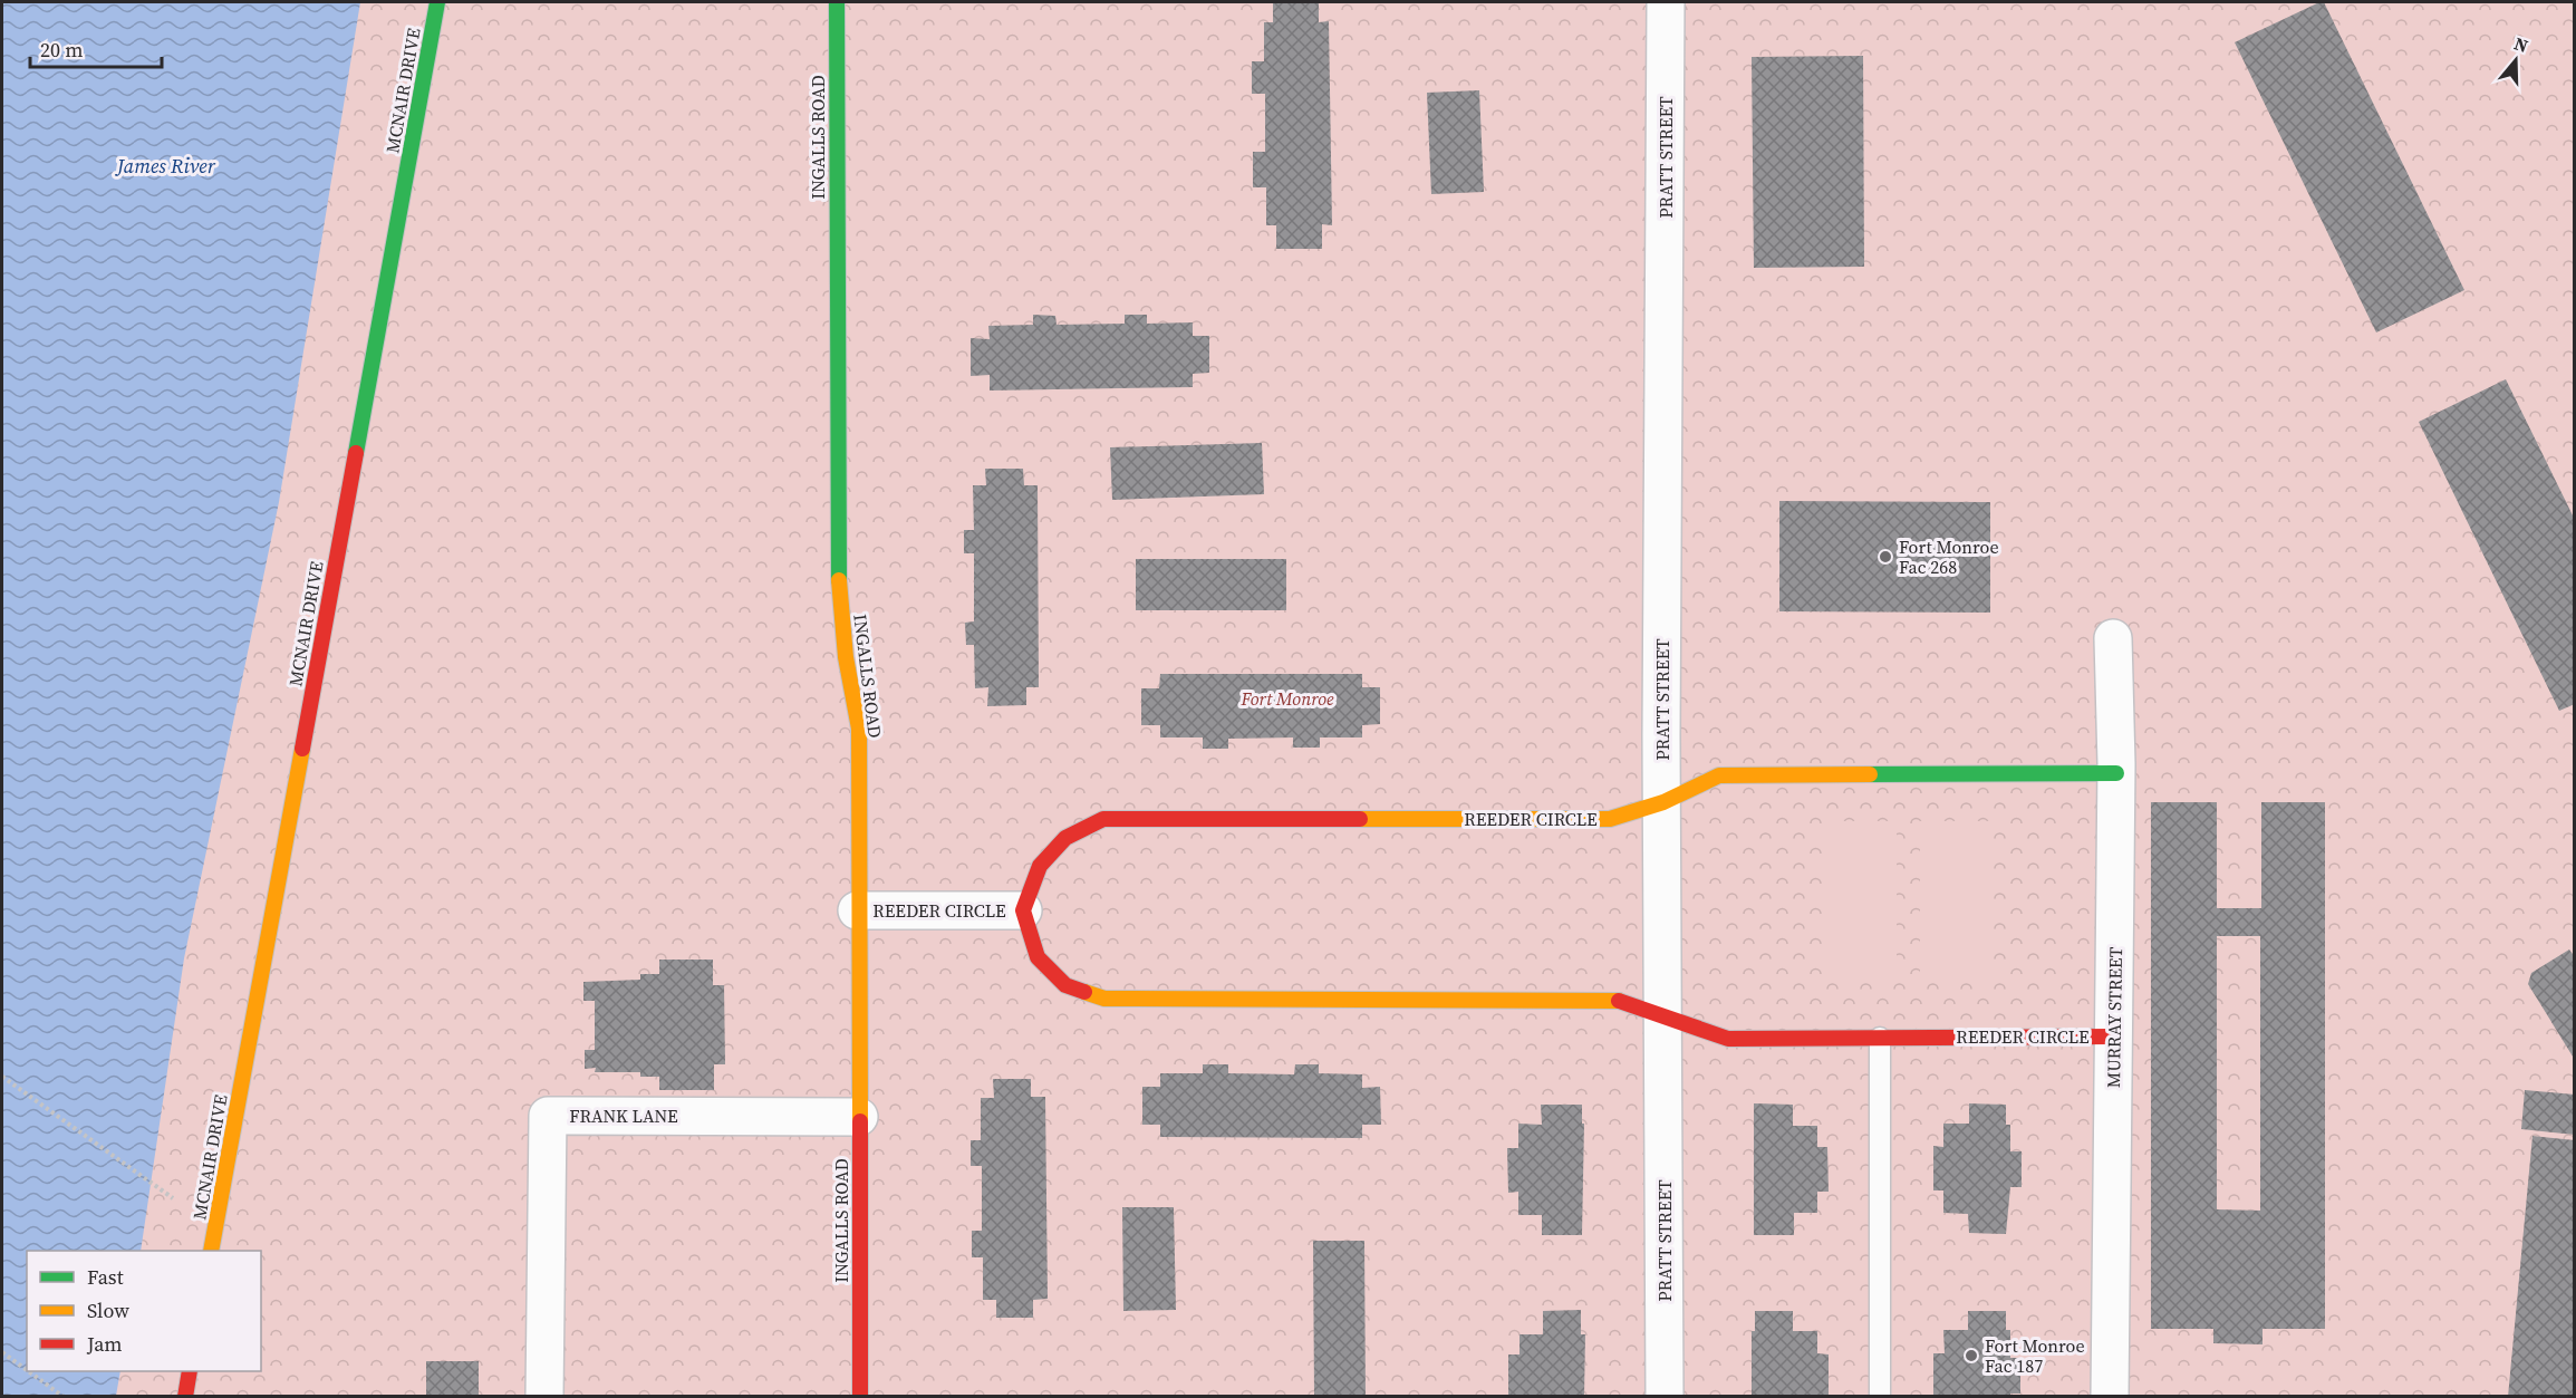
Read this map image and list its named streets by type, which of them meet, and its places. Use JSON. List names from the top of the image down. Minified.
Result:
{"streets":{"street":["MCNAIR DRIVE","INGALLS ROAD","PRATT STREET","REEDER CIRCLE","MURRAY STREET","FRANK LANE"]},"crossings":[["INGALLS ROAD","REEDER CIRCLE"],["INGALLS ROAD","FRANK LANE"],["PRATT STREET","REEDER CIRCLE"],["REEDER CIRCLE","MURRAY STREET"]],"water":["James River"],"parks":["Fort Monroe"],"places":["Fort Monroe Fac 268","Fort Monroe Fac 187"],"legend":["Fast","Slow","Jam"],"scale_bar":"20 m","north":"top"}
